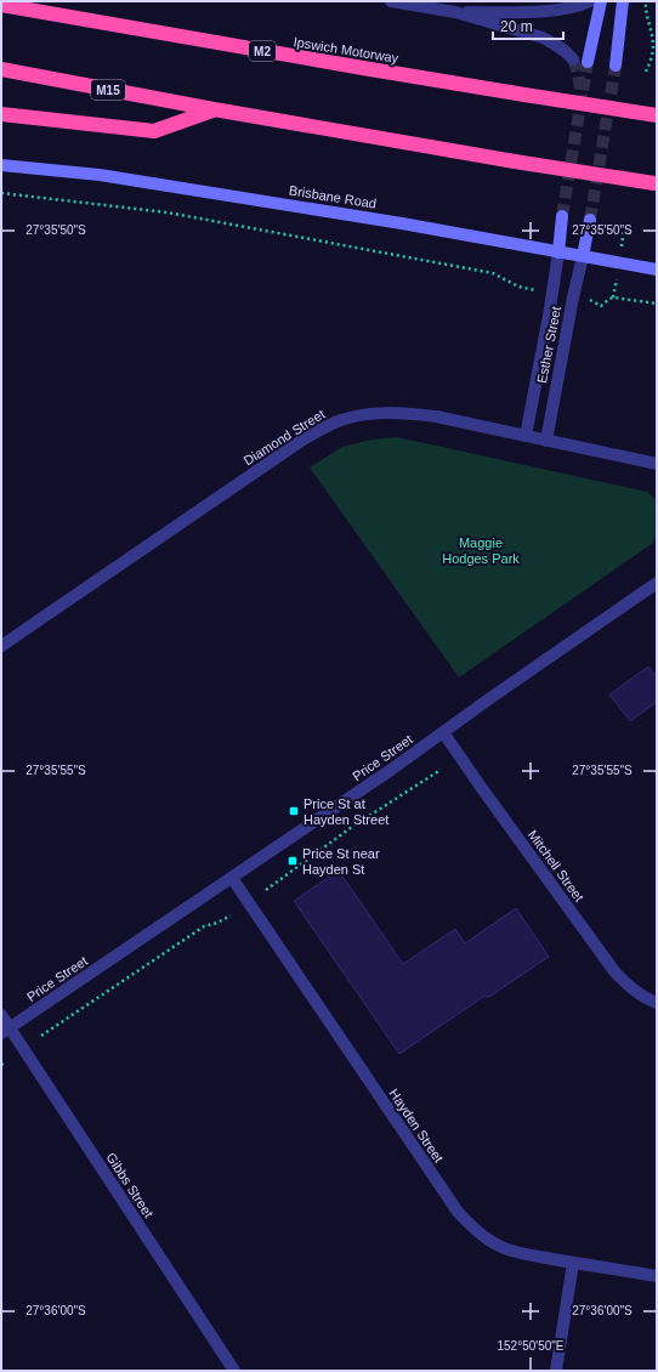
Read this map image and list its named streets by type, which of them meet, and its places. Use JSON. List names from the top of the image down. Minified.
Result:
{"streets":{"highway":["Ipswich Motorway","M2","M15"],"street":["Brisbane Road","Esther Street","Diamond Street","Price Street","Mitchell Street","Hayden Street","Gibbs Street"]},"crossings":[["Brisbane Road","Esther Street"],["Esther Street","Diamond Street"],["Price Street","Mitchell Street"],["Price Street","Hayden Street"],["Price Street","Gibbs Street"]],"parks":["Maggie Hodges Park"],"places":{"transit":["Price St at Hayden Street","Price St near Hayden St"]},"scale_bar":"20 m","coordinates":["27°35'50\"S","27°35'55\"S","27°36'00\"S","152°50'50\"E"]}
